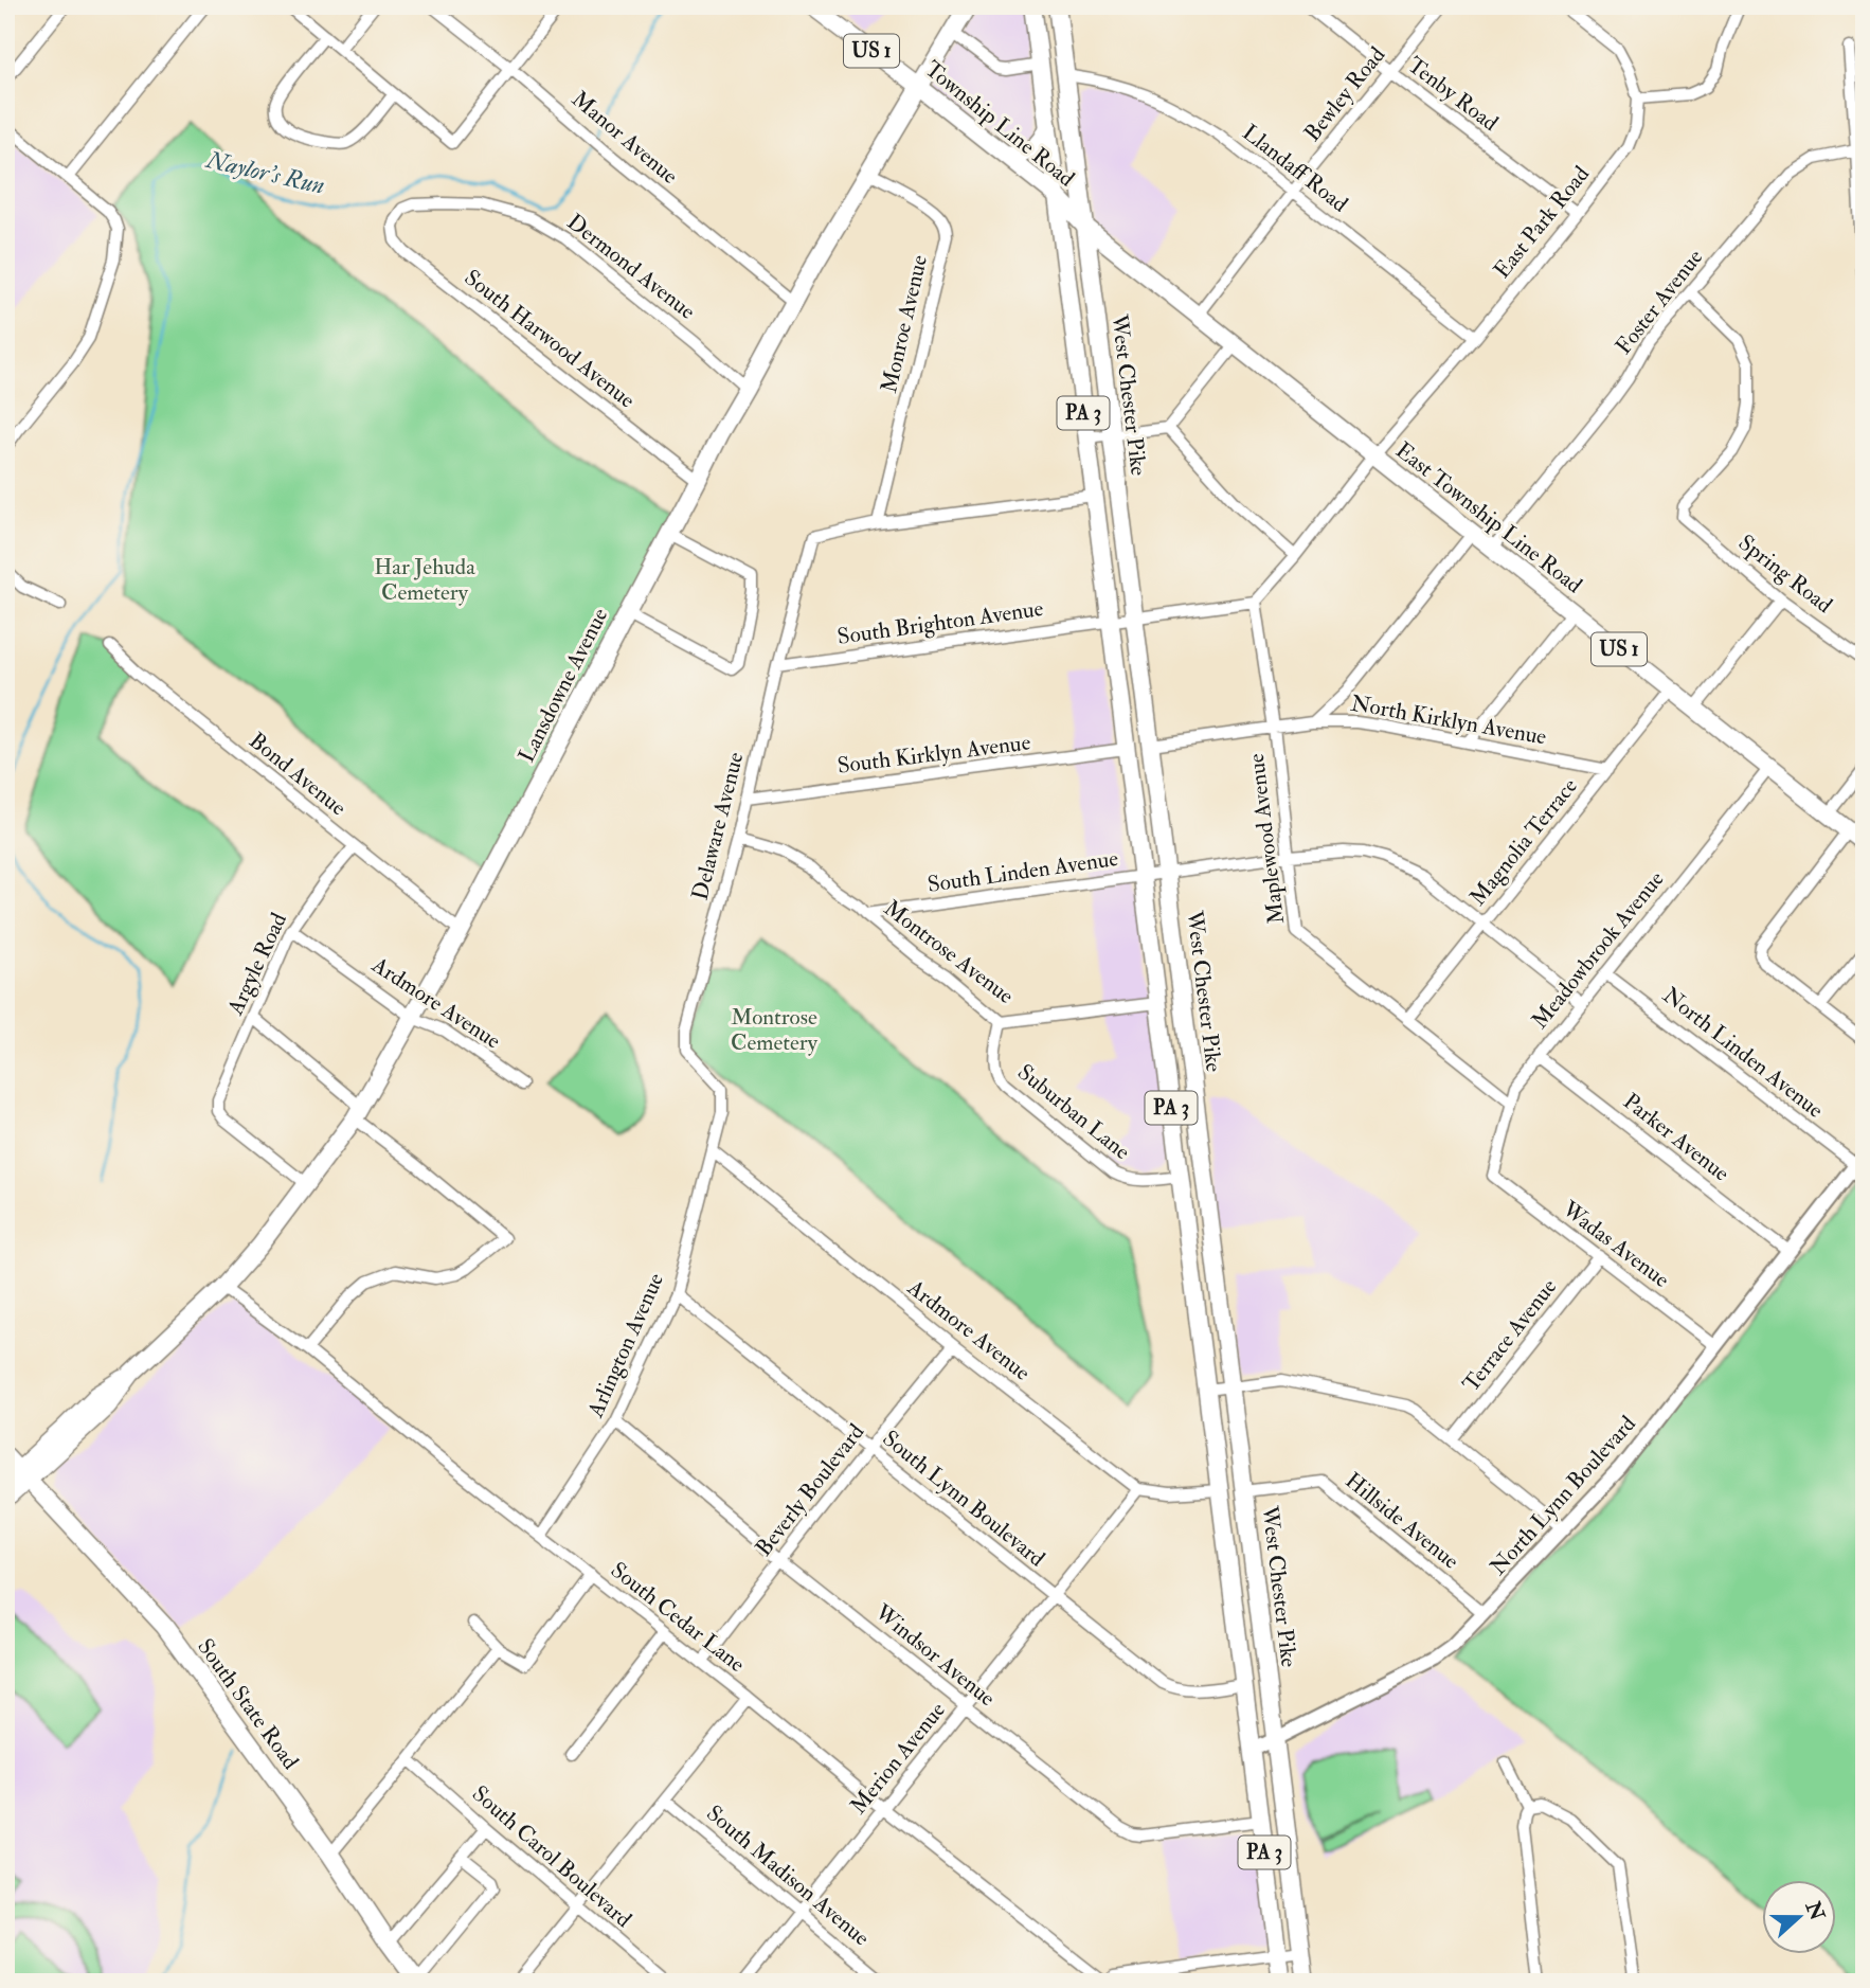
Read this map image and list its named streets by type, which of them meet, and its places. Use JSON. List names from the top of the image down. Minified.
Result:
{"streets":{"main road":["US 1","Township Line Road","West Chester Pike","PA 3","East Township Line Road","Lansdowne Avenue","South State Road"],"street":["Bewley Road","Tenby Road","Manor Avenue","Llandaff Road","East Park Road","Dermond Avenue","Foster Avenue","Monroe Avenue","South Harwood Avenue","Spring Road","South Brighton Avenue","North Kirklyn Avenue","South Kirklyn Avenue","Bond Avenue","Delaware Avenue","Maplewood Avenue","Magnolia Terrace","South Linden Avenue","Meadowbrook Avenue","Montrose Avenue","Argyle Road","Ardmore Avenue","North Linden Avenue","Suburban Lane","Parker Avenue","Wadas Avenue","Terrace Avenue","Arlington Avenue","Beverly Boulevard","North Lynn Boulevard","South Lynn Boulevard","Hillside Avenue","South Cedar Lane","Windsor Avenue","Merion Avenue","South Carol Boulevard","South Madison Avenue"]},"crossings":[["Bewley Road","Tenby Road"],["Bewley Road","Llandaff Road"],["Bewley Road","East Township Line Road"],["Tenby Road","East Park Road"],["Township Line Road","West Chester Pike"],["Township Line Road","PA 3"],["Township Line Road","East Township Line Road"],["Township Line Road","Lansdowne Avenue"],["Manor Avenue","Lansdowne Avenue"],["Llandaff Road","East Park Road"],["Llandaff Road","West Chester Pike"],["East Park Road","East Township Line Road"],["East Park Road","South Brighton Avenue"],["East Park Road","Maplewood Avenue"],["Dermond Avenue","South Harwood Avenue"],["Dermond Avenue","Lansdowne Avenue"],["Foster Avenue","East Township Line Road"],["Foster Avenue","Spring Road"],["Monroe Avenue","Lansdowne Avenue"],["Monroe Avenue","Delaware Avenue"],["South Harwood Avenue","Lansdowne Avenue"],["West Chester Pike","East Township Line Road"],["West Chester Pike","South Brighton Avenue"],["West Chester Pike","North Kirklyn Avenue"],["West Chester Pike","North Lynn Boulevard"],["West Chester Pike","Hillside Avenue"],["PA 3","South Brighton Avenue"],["PA 3","South Kirklyn Avenue"],["PA 3","South Linden Avenue"],["PA 3","Montrose Avenue"],["PA 3","Suburban Lane"],["PA 3","North Lynn Boulevard"],["PA 3","South Lynn Boulevard"],["PA 3","Windsor Avenue"],["East Township Line Road","Magnolia Terrace"],["East Township Line Road","Meadowbrook Avenue"],["South Brighton Avenue","Delaware Avenue"],["South Brighton Avenue","Maplewood Avenue"],["Lansdowne Avenue","Bond Avenue"],["Lansdowne Avenue","Argyle Road"],["Lansdowne Avenue","Ardmore Avenue"],["Lansdowne Avenue","South Cedar Lane"],["Lansdowne Avenue","South State Road"],["North Kirklyn Avenue","Maplewood Avenue"],["North Kirklyn Avenue","Magnolia Terrace"],["South Kirklyn Avenue","Delaware Avenue"],["Bond Avenue","Argyle Road"],["Delaware Avenue","Montrose Avenue"],["Delaware Avenue","Arlington Avenue"],["Maplewood Avenue","Magnolia Terrace"],["Maplewood Avenue","Meadowbrook Avenue"],["South Linden Avenue","Montrose Avenue"],["Meadowbrook Avenue","North Linden Avenue"],["Meadowbrook Avenue","Parker Avenue"],["Meadowbrook Avenue","Wadas Avenue"],["Montrose Avenue","Suburban Lane"],["Argyle Road","Ardmore Avenue"],["Ardmore Avenue","Arlington Avenue"],["Ardmore Avenue","Beverly Boulevard"],["Ardmore Avenue","Merion Avenue"],["North Linden Avenue","North Lynn Boulevard"],["Parker Avenue","North Lynn Boulevard"],["Wadas Avenue","Terrace Avenue"],["Wadas Avenue","North Lynn Boulevard"],["Arlington Avenue","South Lynn Boulevard"],["Arlington Avenue","South Cedar Lane"],["Arlington Avenue","Windsor Avenue"],["Beverly Boulevard","South Lynn Boulevard"],["Beverly Boulevard","South Cedar Lane"],["Beverly Boulevard","Windsor Avenue"],["North Lynn Boulevard","Hillside Avenue"],["South Lynn Boulevard","Merion Avenue"],["South Cedar Lane","Merion Avenue"],["Windsor Avenue","Merion Avenue"],["Merion Avenue","South Madison Avenue"]],"water":["Naylor's Run"],"parks":["Har Jehuda Cemetery","Montrose Cemetery"],"north":"right"}
